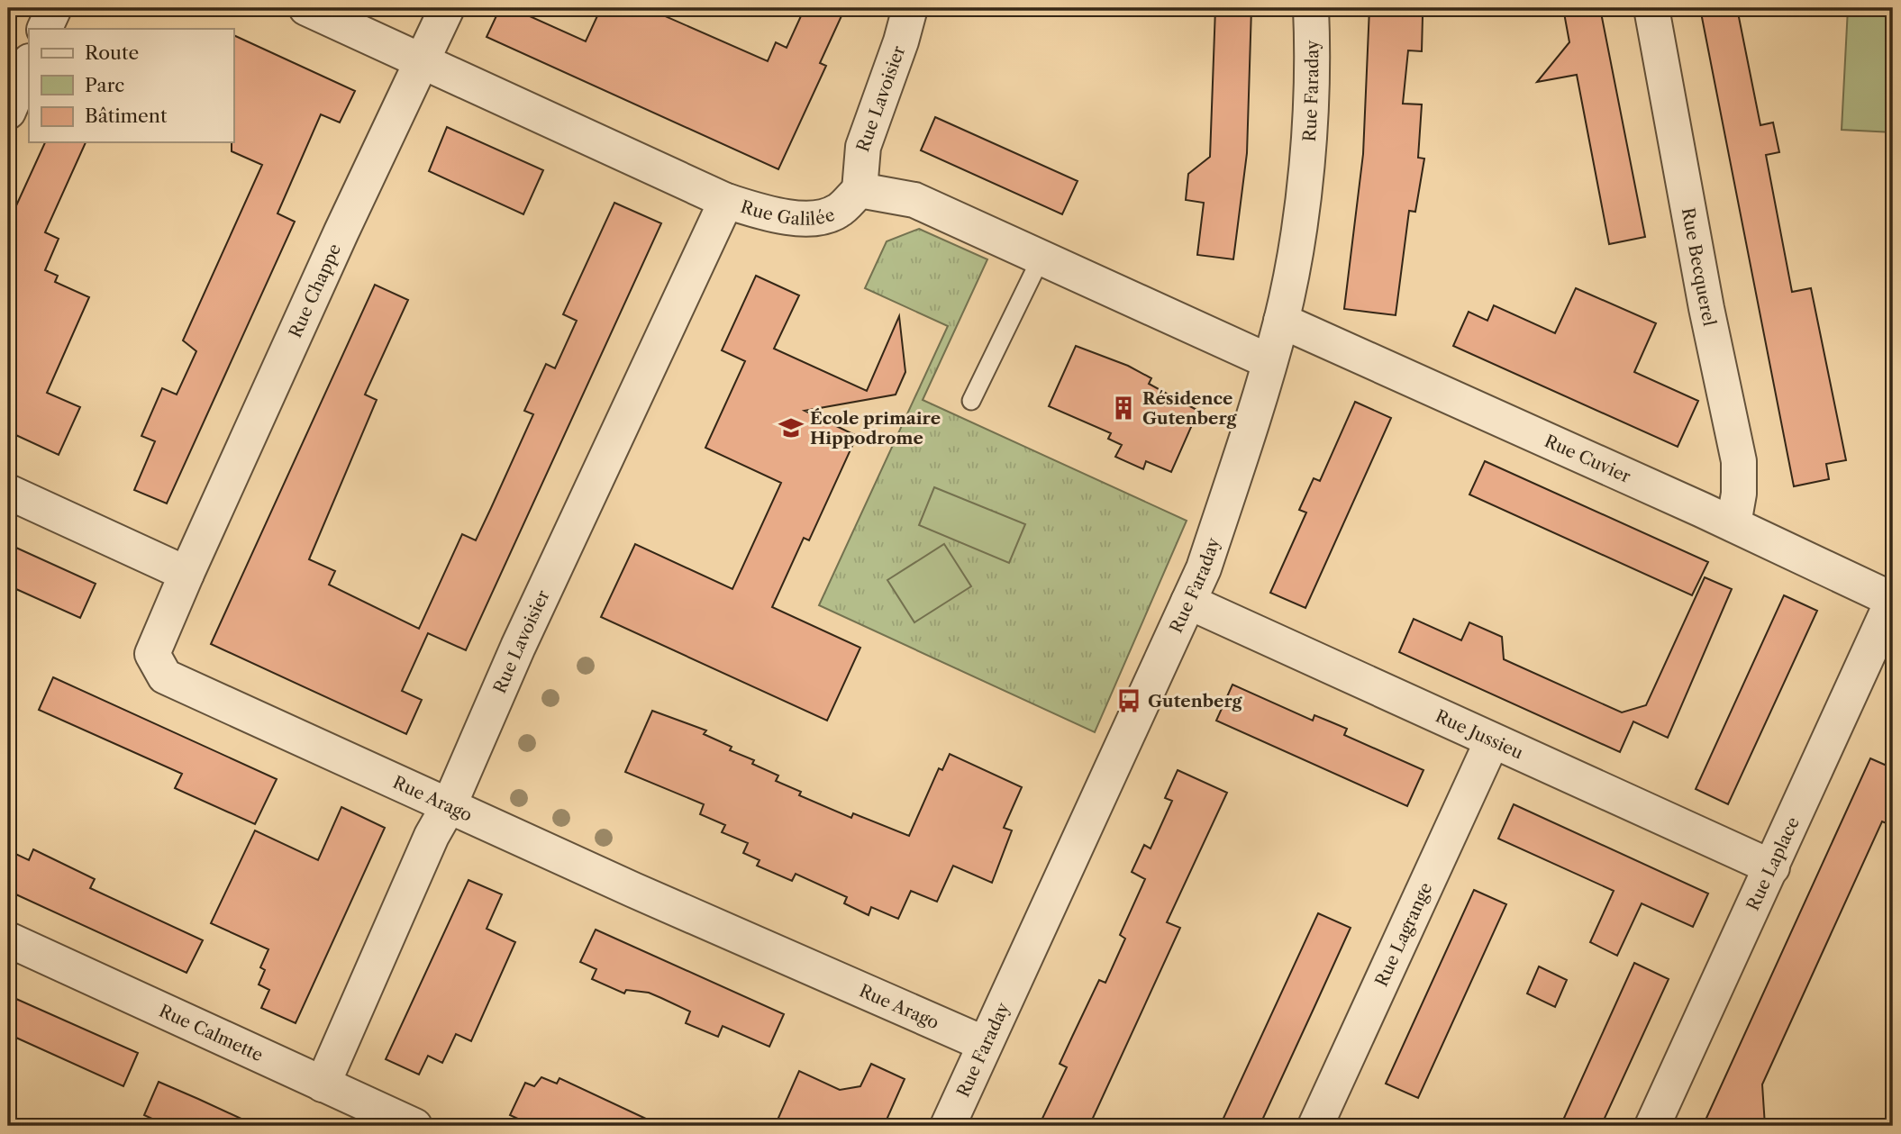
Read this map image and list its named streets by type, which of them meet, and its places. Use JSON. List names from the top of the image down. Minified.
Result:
{"streets":{"street":["Rue Faraday","Rue Lavoisier","Rue Galilée","Rue Becquerel","Rue Chappe","Rue Cuvier","Rue Jussieu","Rue Arago","Rue Laplace","Rue Lagrange","Rue Calmette"]},"crossings":[["Rue Faraday","Rue Galilée"],["Rue Faraday","Rue Cuvier"],["Rue Faraday","Rue Jussieu"],["Rue Faraday","Rue Arago"],["Rue Lavoisier","Rue Galilée"],["Rue Lavoisier","Rue Arago"],["Rue Lavoisier","Rue Calmette"],["Rue Galilée","Rue Chappe"],["Rue Becquerel","Rue Cuvier"],["Rue Chappe","Rue Arago"],["Rue Cuvier","Rue Laplace"],["Rue Jussieu","Rue Laplace"],["Rue Jussieu","Rue Lagrange"]],"places":{"building":["Résidence Gutenberg"],"school or university":["École primaire Hippodrome"],"bus stop":["Gutenberg"]},"legend":["Route","Parc","Bâtiment"]}
